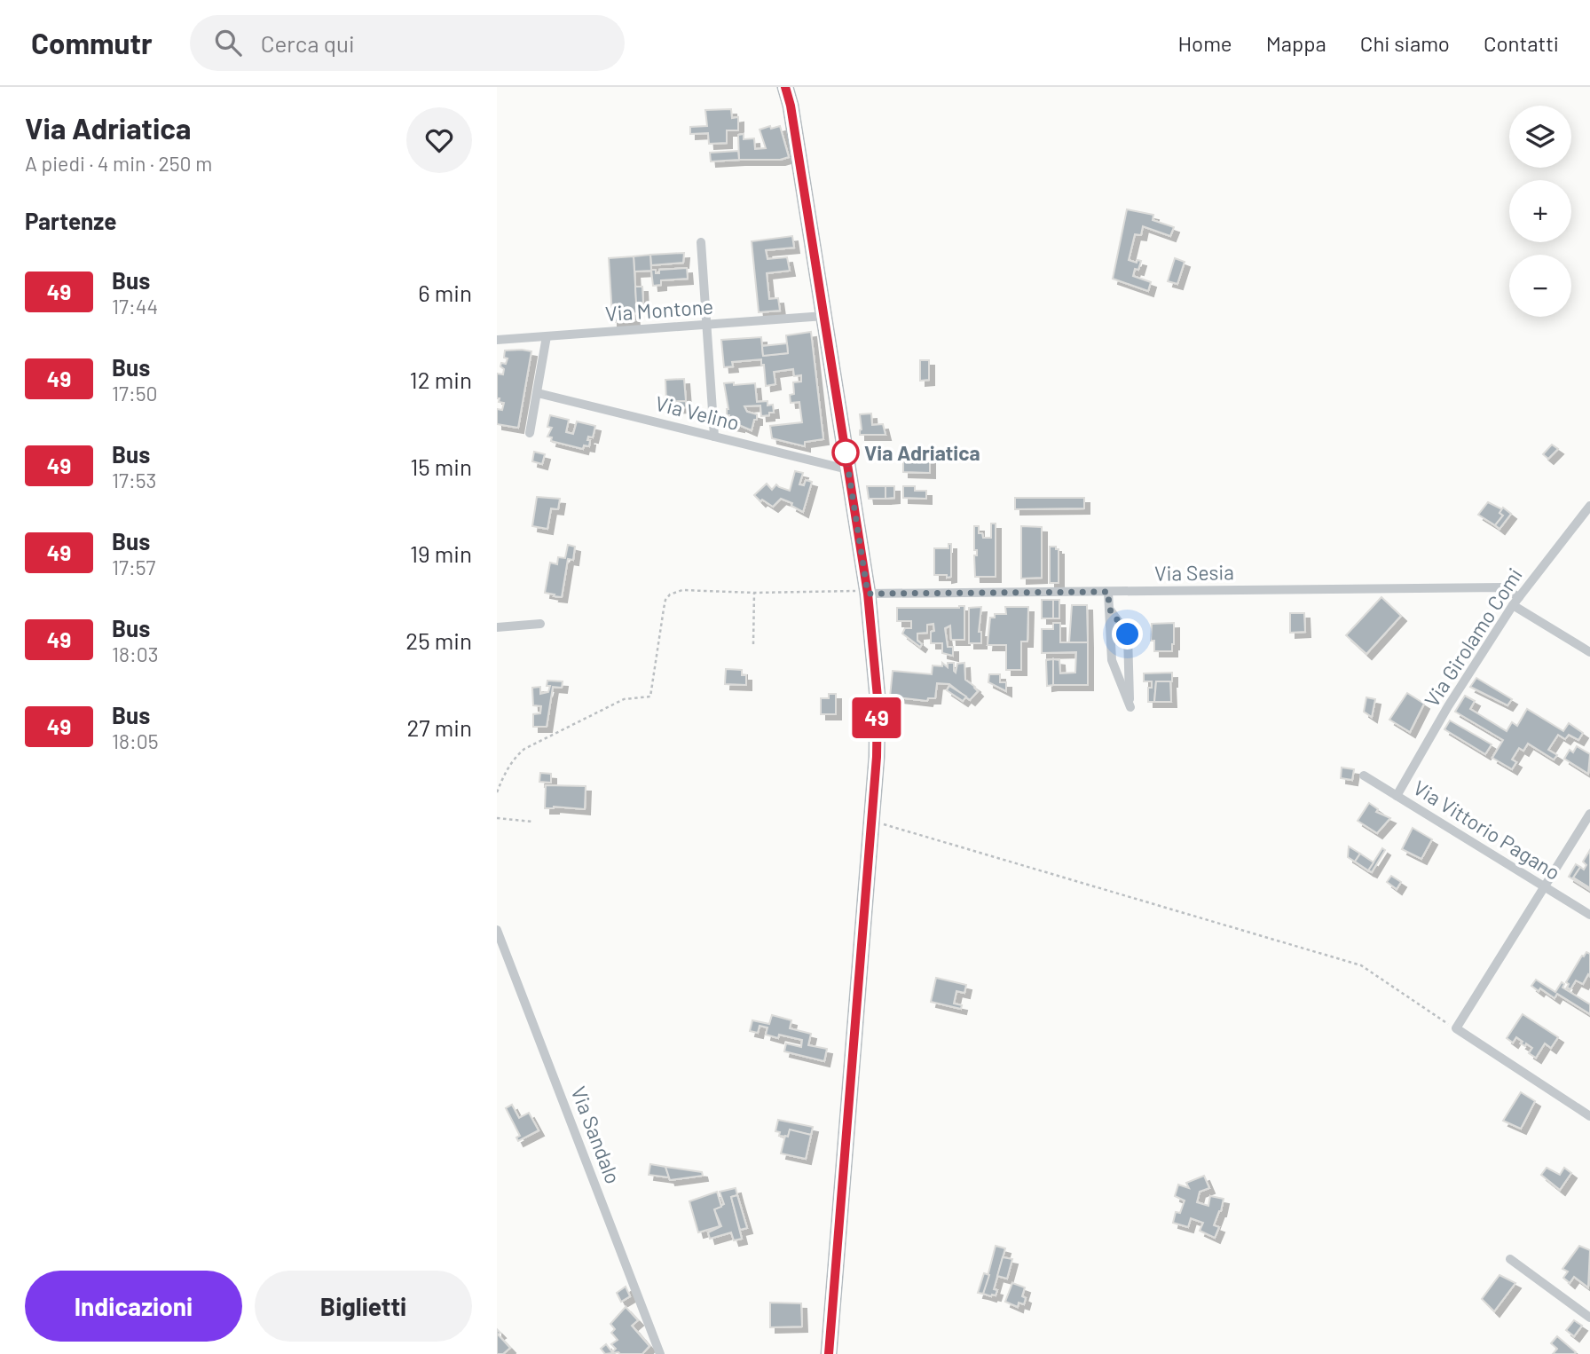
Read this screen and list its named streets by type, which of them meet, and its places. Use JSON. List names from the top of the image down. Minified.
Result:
{"streets":{"street":["Via Montone","Via Velino","Via Sesia","Via Girolamo Comi","Via Vittorio Pagano","Via Sandalo"]},"crossings":[["Via Sesia","Via Girolamo Comi"],["Via Girolamo Comi","Via Vittorio Pagano"]],"places":["Via Adriatica"],"lines":["bus line 49"],"page":{"header":"Commutr","search":"Cerca qui","nav":["Home","Mappa","Chi siamo","Contatti"],"heading":[["Via Adriatica","A piedi · 4 min · 250 m"],"Partenze"],"on_map":"49","map_buttons":["+","−"],"list":[{"mark":"49","name":"Bus","note":"17:44","value":"6 min"},{"mark":"49","name":"Bus","note":"17:50","value":"12 min"},{"mark":"49","name":"Bus","note":"17:53","value":"15 min"},{"mark":"49","name":"Bus","note":"17:57","value":"19 min"},{"mark":"49","name":"Bus","note":"18:03","value":"25 min"},{"mark":"49","name":"Bus","note":"18:05","value":"27 min"}],"buttons":["Indicazioni","Biglietti"]}}
